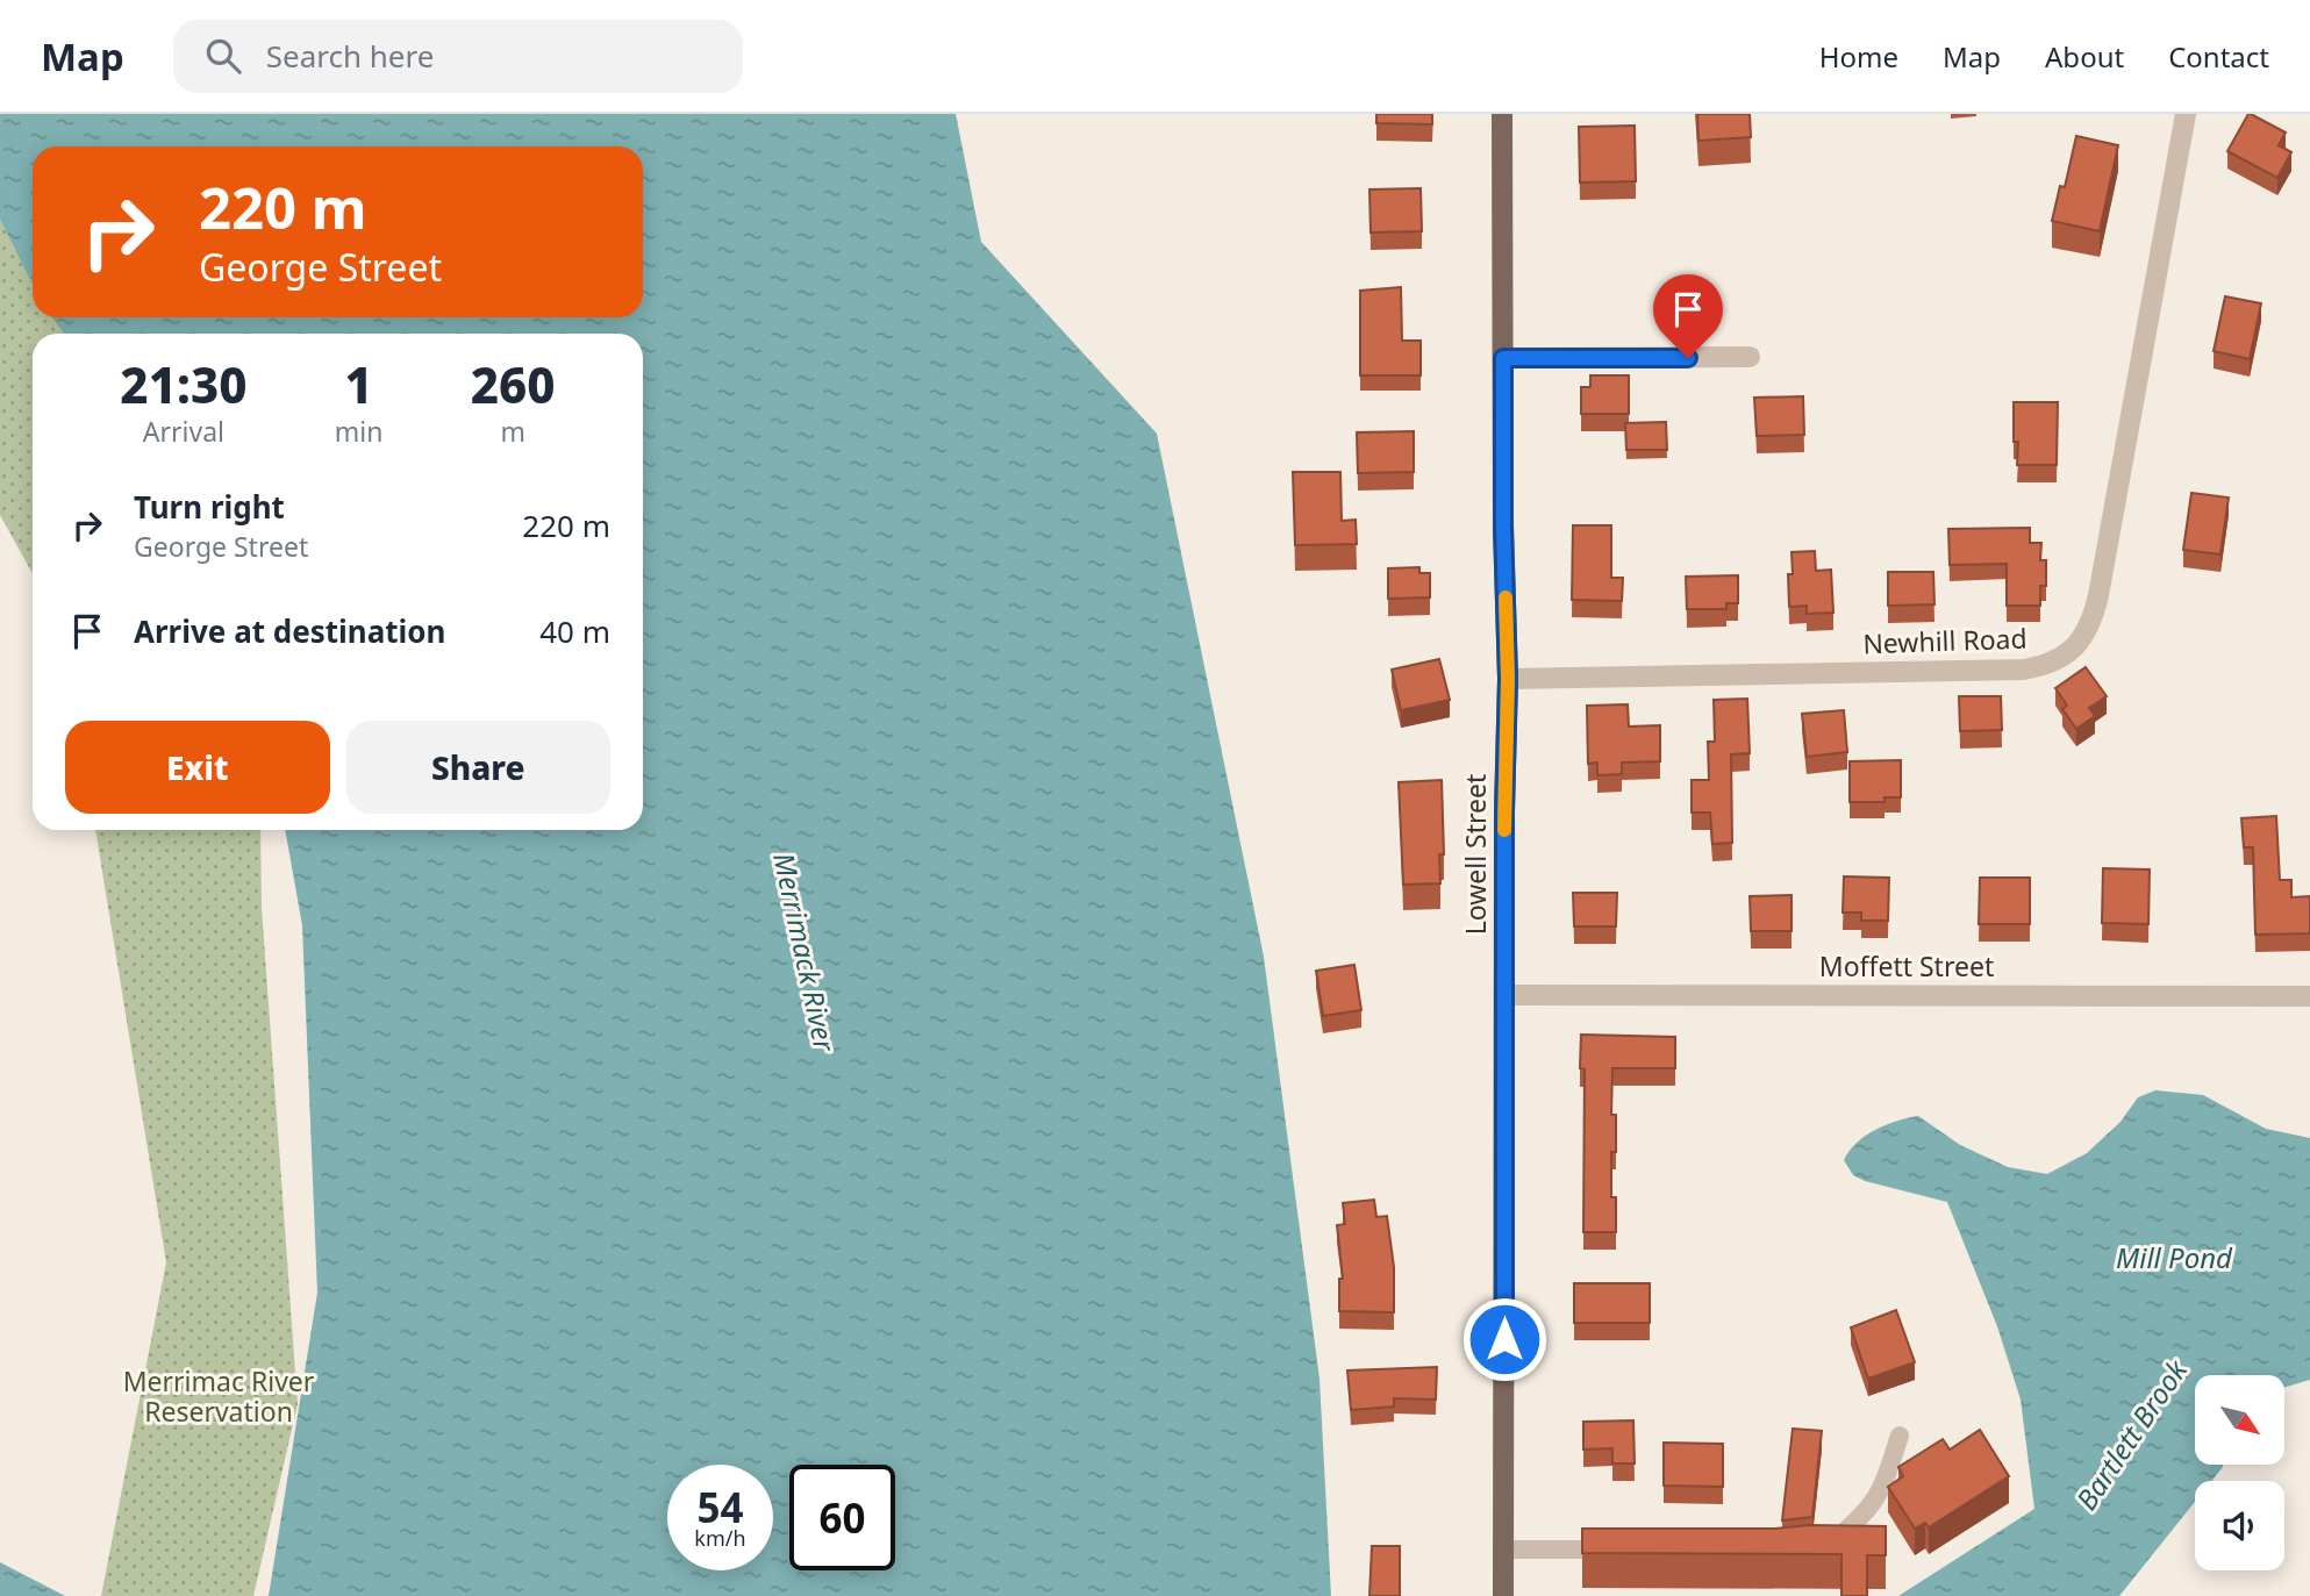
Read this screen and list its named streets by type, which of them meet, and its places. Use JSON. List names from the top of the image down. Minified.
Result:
{"streets":{"main road":["Lowell Street"],"street":["Newhill Road","Moffett Street"]},"crossings":[["Newhill Road","Lowell Street"],["Lowell Street","Moffett Street"]],"water":["Merrimack River","Mill Pond","Bartlett Brook"],"parks":["Merrimac River Reservation"],"north":"bottom right","page":{"header":"Map","search":"Search here","nav":["Home","Map","About","Contact"],"turn":["220 m","George Street"],"eta":["21:30","Arrival","1","min","260","m"],"list":[{"name":"Turn right","note":"George Street","value":"220 m"},{"name":"Arrive at destination","value":"40 m"}],"buttons":["Exit","Share"],"speed":"54 km/h","limit":"60"}}
